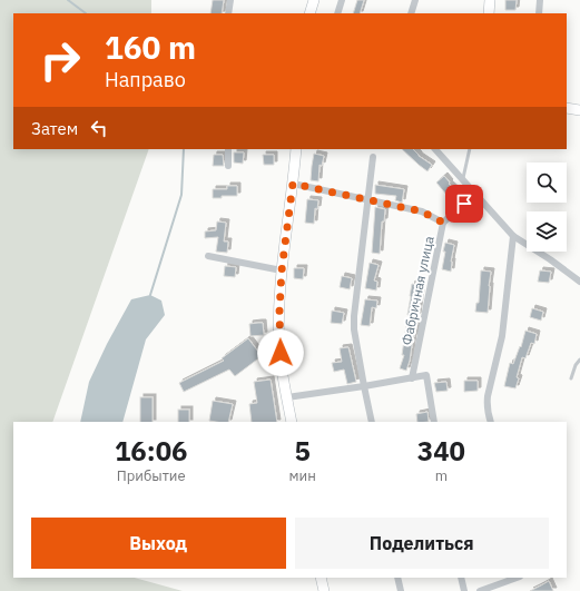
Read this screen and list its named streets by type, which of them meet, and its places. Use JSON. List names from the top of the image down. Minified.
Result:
{"streets":{"street":["Фабричная улица"]},"page":{"turn":["160 m","Направо"],"then":"Затем","eta":["16:06","Прибытие","5","мин","340","m"],"buttons":["Выход","Поделиться"]}}
